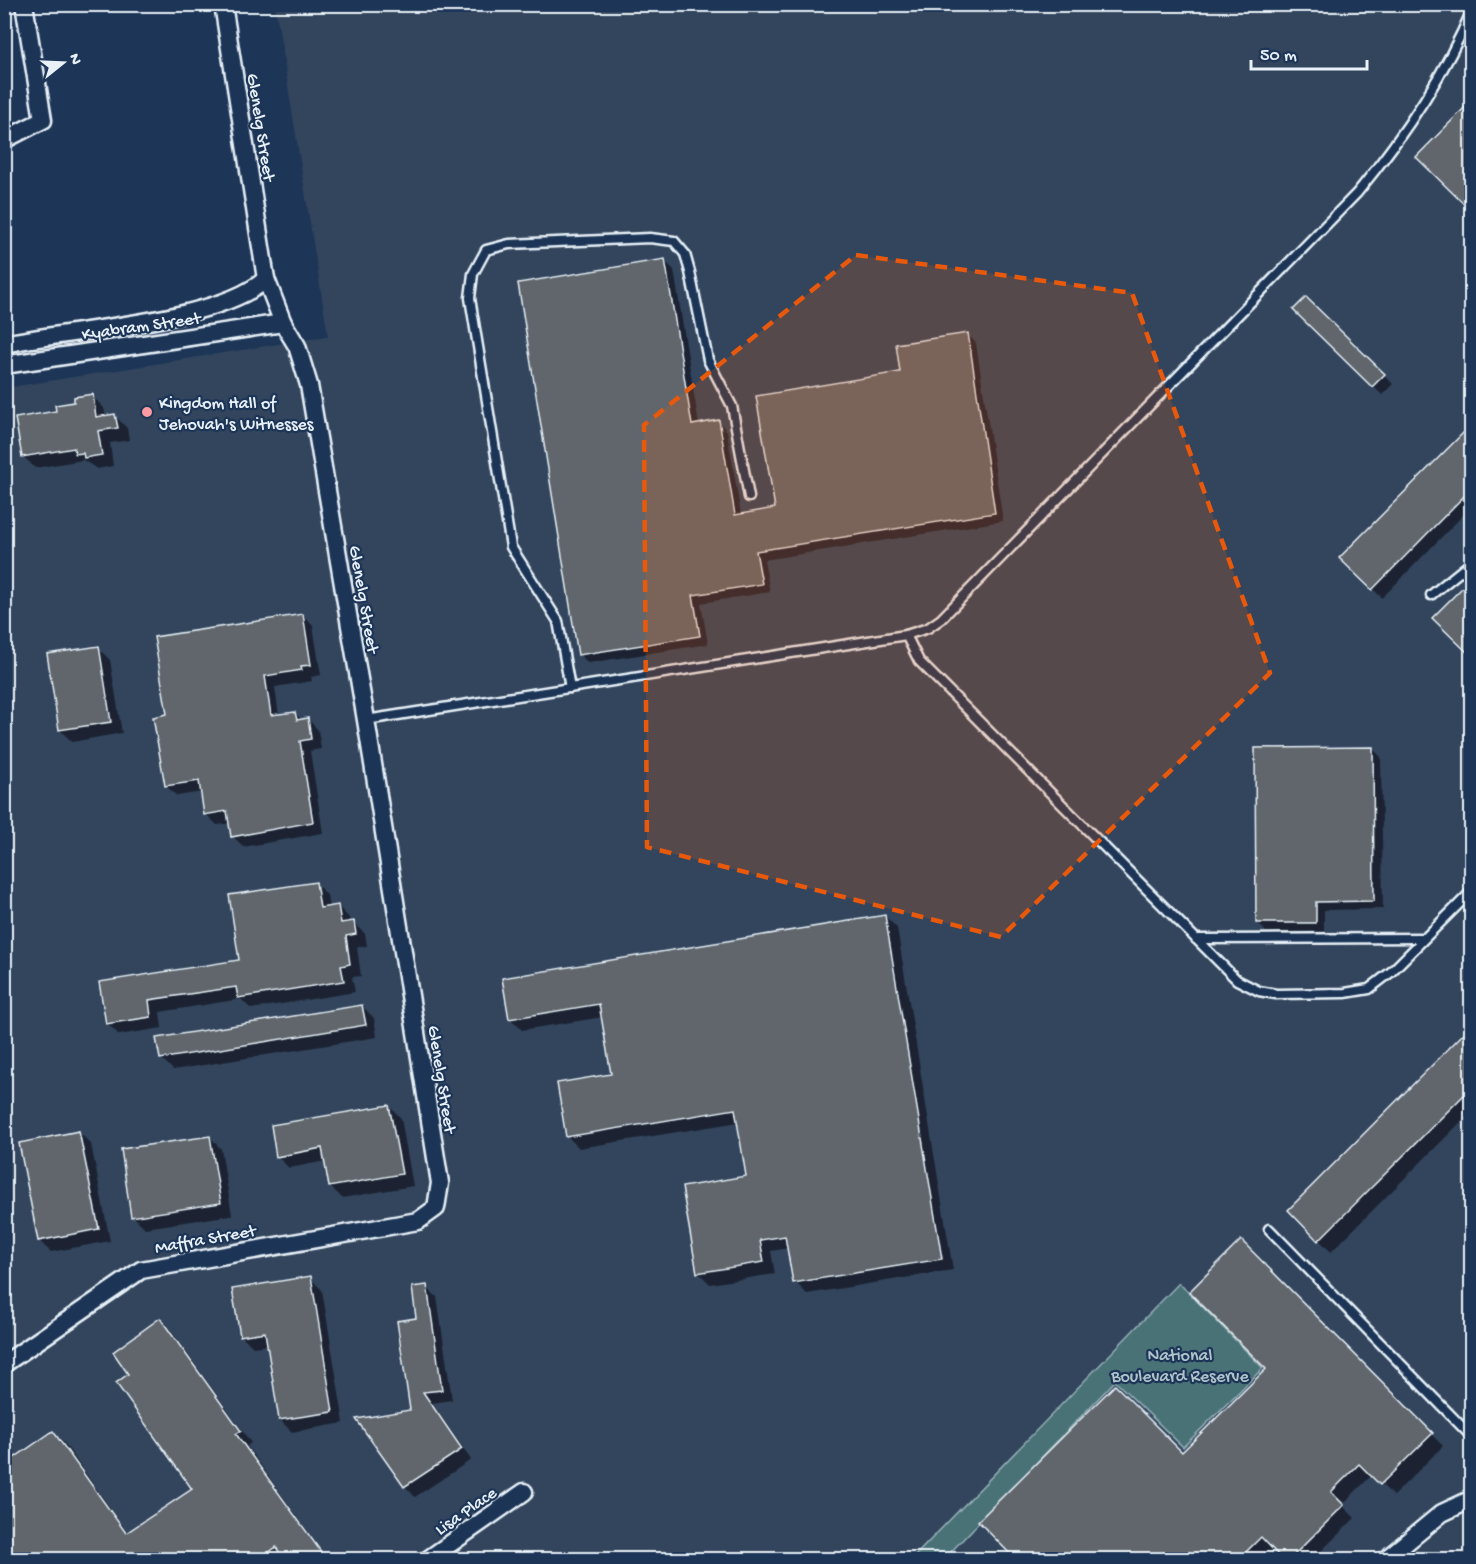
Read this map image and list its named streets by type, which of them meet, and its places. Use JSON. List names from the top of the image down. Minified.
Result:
{"streets":{"street":["Glenelg Street","Kyabram Street","Maffra Street","Lisa Place"]},"crossings":[["Glenelg Street","Kyabram Street"],["Glenelg Street","Maffra Street"]],"parks":["National Boulevard Reserve"],"places":["Kingdom Hall of Jehovah's Witnesses"],"scale_bar":"50 m","north":"right"}
